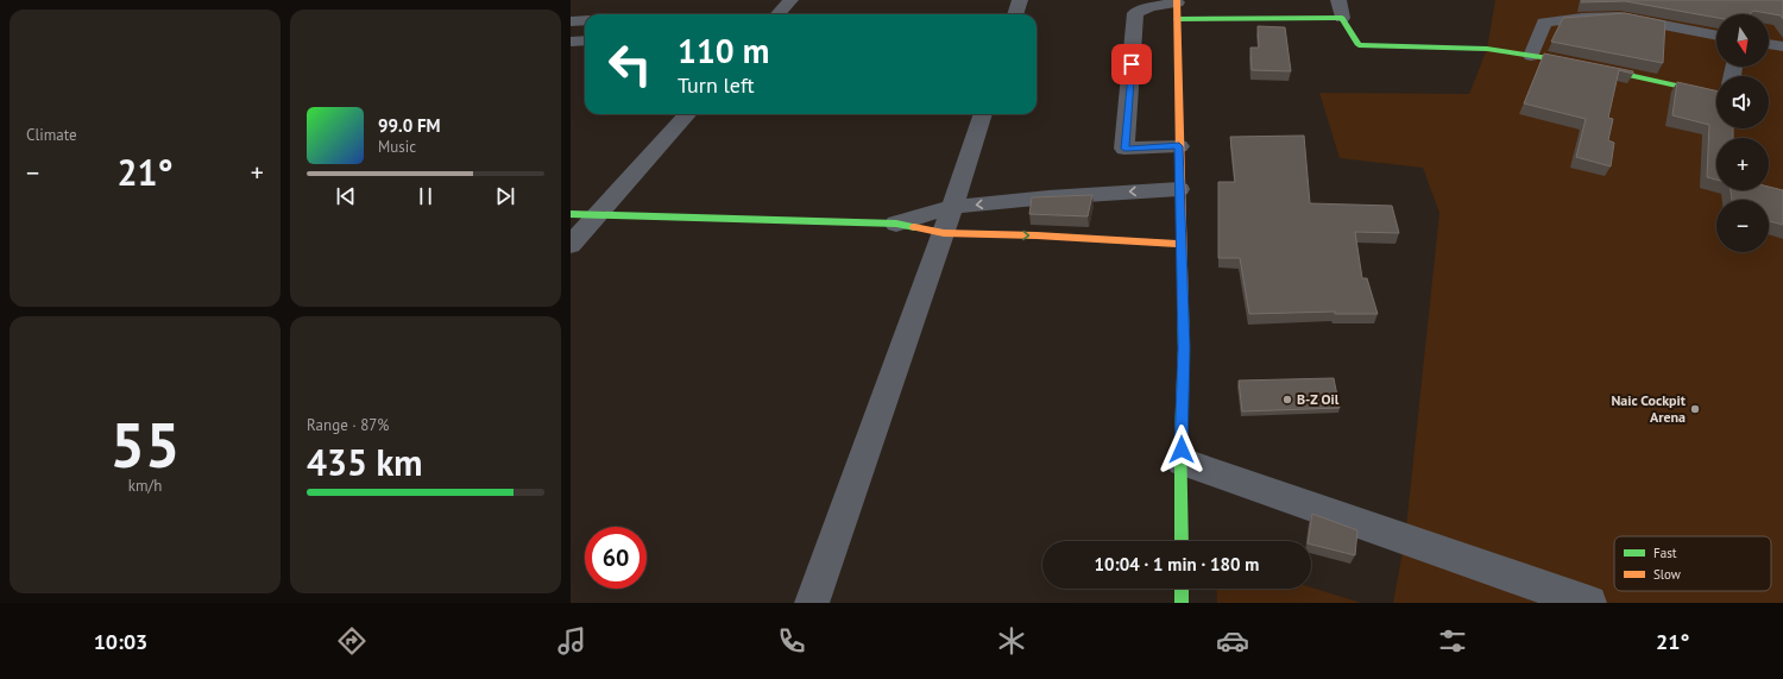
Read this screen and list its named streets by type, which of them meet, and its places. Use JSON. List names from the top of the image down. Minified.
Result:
{"places":["B-Z Oil","Naic Cockpit Arena"],"legend":["Fast","Slow"],"north":"bottom","page":{"tile":["Climate",["55","km/h"],["Range · 87%","435 km"]],"map_buttons":["+","−"],"turn":["110 m","Turn left"],"song":["99.0 FM","Music"],"heat":["−","21°","+"],"limit":"60","trip":"10:04 · 1 min · 180 m","tabs":["10:03","21°"]}}
